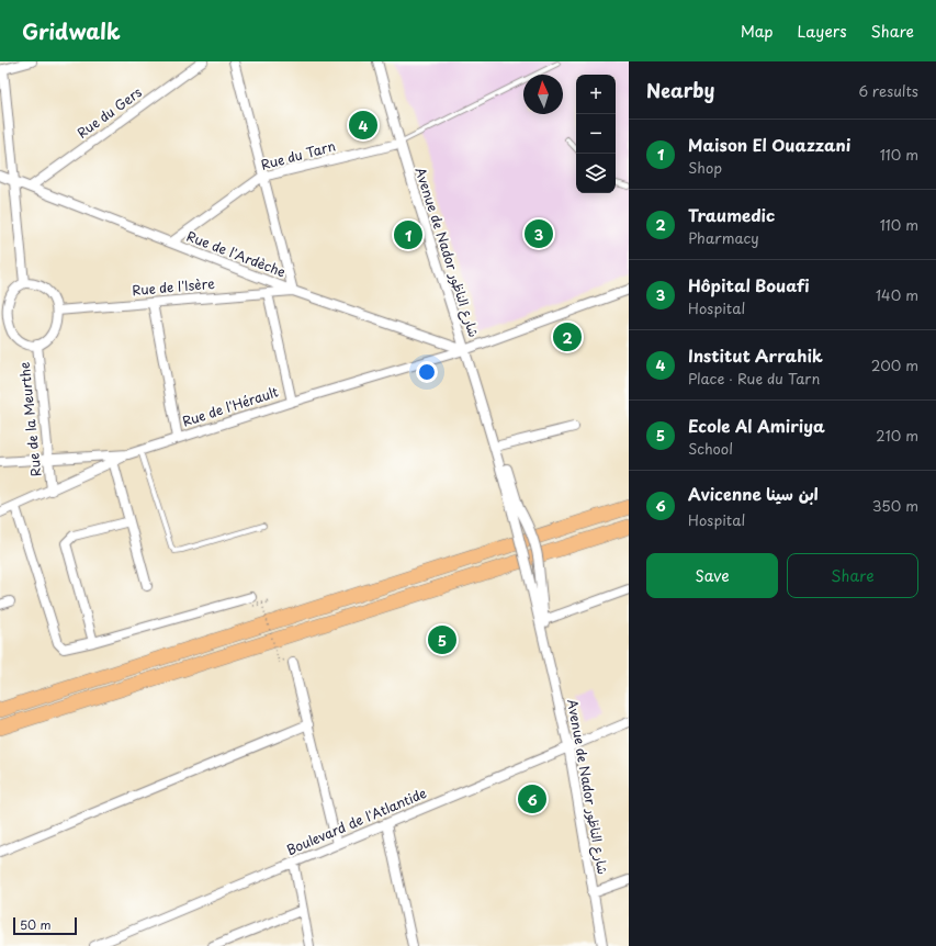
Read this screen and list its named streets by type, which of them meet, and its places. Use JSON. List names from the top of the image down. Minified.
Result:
{"streets":{"street":["Rue du Gers","Rue du Tarn","Avenue de Nador شارع الناظور","Rue de l'Ardèche","Rue de l'Isère","Rue de l'Hérault","Rue de la Meurthe","Boulevard de l'Atlantide"]},"crossings":[["Rue du Gers","Rue de l'Ardèche"],["Rue du Tarn","Avenue de Nador شارع الناظور"],["Rue du Tarn","Rue de l'Ardèche"],["Avenue de Nador شارع الناظور","Rue de l'Ardèche"],["Avenue de Nador شارع الناظور","Rue de l'Hérault"],["Avenue de Nador شارع الناظور","Boulevard de l'Atlantide"],["Rue de l'Ardèche","Rue de l'Isère"],["Rue de l'Ardèche","Rue de l'Hérault"],["Rue de l'Isère","Rue de la Meurthe"],["Rue de l'Hérault","Rue de la Meurthe"]],"scale_bar":"50 m","north":"top","page":{"header":"Gridwalk","nav":["Map","Layers","Share"],"heading":["Nearby","6 results"],"map_buttons":["+","−"],"pins":["4","3","1","2","5","6"],"list":[{"mark":"1","name":"Maison El Ouazzani","note":"Shop","value":"110 m"},{"mark":"2","name":"Traumedic","note":"Pharmacy","value":"110 m"},{"mark":"3","name":"Hôpital Bouafi","note":"Hospital","value":"140 m"},{"mark":"4","name":"Institut Arrahik","note":"Place · Rue du Tarn","value":"200 m"},{"mark":"5","name":"Ecole Al Amiriya","note":"School","value":"210 m"},{"mark":"6","name":"Avicenne ابن سينا","note":"Hospital","value":"350 m"}],"buttons":["Save","Share"],"scale":"50 m"}}
